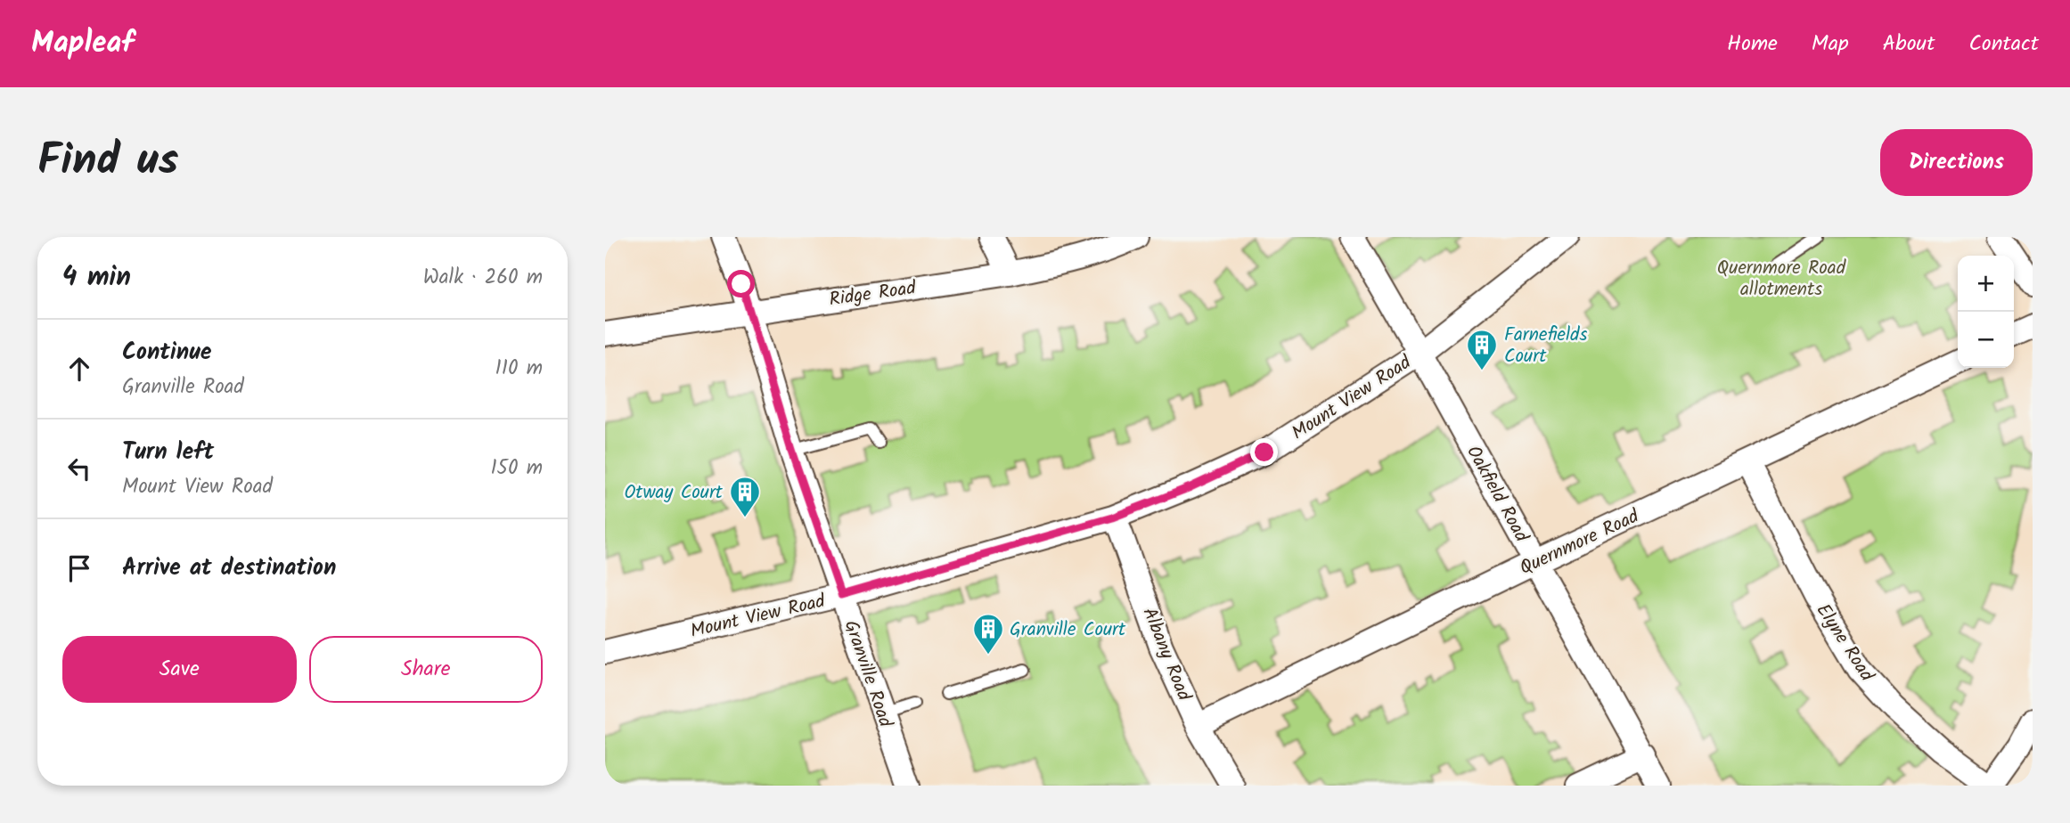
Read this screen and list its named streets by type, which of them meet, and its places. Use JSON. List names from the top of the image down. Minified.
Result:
{"streets":{"street":["Ridge Road","Mount View Road","Oakfield Road","Quernmore Road","Elyne Road","Albany Road","Granville Road"]},"crossings":[["Ridge Road","Granville Road"],["Mount View Road","Oakfield Road"],["Mount View Road","Albany Road"],["Mount View Road","Granville Road"],["Oakfield Road","Quernmore Road"],["Quernmore Road","Elyne Road"],["Quernmore Road","Albany Road"]],"parks":["Quernmore Road allotments"],"places":{"building":["Farnefields Court","Otway Court","Granville Court"]},"page":{"header":"Mapleaf","nav":["Home","Map","About","Contact"],"title":"Find us","buttons":["Directions",["Save","Share"]],"heading":["4 min","Walk · 260 m"],"map_buttons":["+","−"],"list":[["Continue","Granville Road","110 m"],["Turn left","Mount View Road","150 m"],"Arrive at destination"]}}
